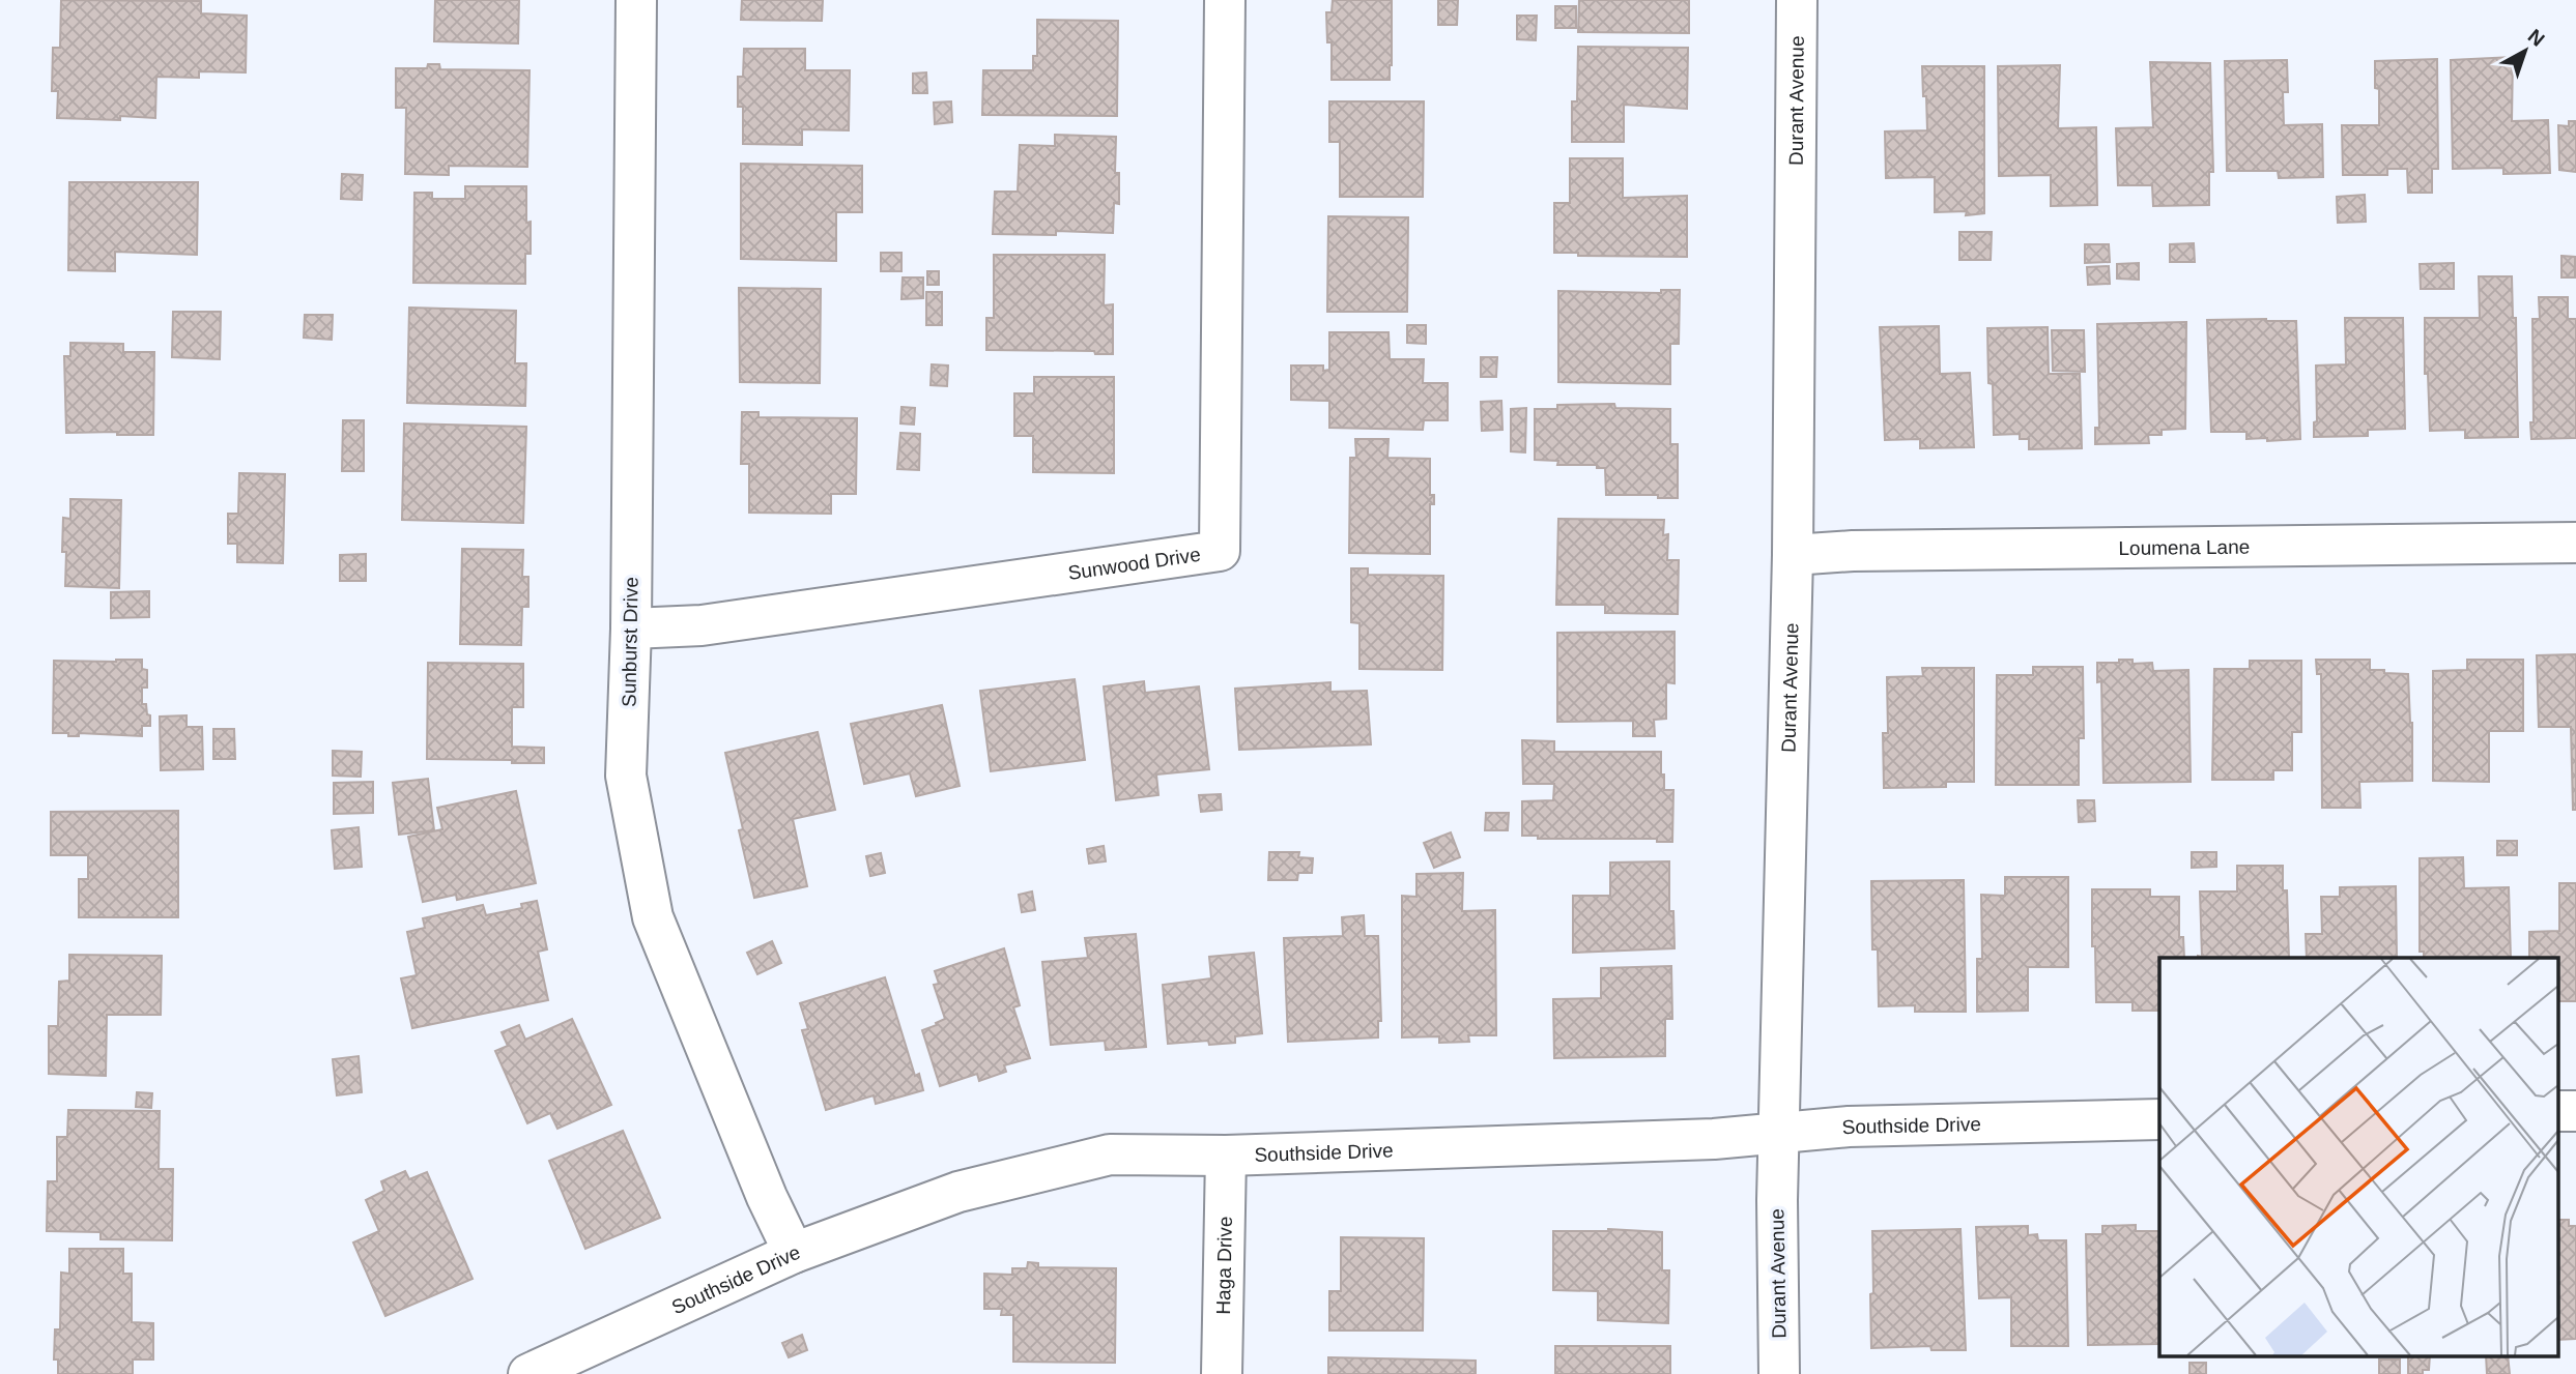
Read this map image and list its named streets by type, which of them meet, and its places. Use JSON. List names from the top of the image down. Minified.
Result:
{"streets":{"street":["Durant Avenue","Loumena Lane","Sunwood Drive","Sunburst Drive","Southside Drive","Haga Drive"]},"crossings":[["Durant Avenue","Loumena Lane"],["Durant Avenue","Southside Drive"],["Sunwood Drive","Sunburst Drive"],["Sunburst Drive","Southside Drive"],["Southside Drive","Haga Drive"]],"north":"top right"}
